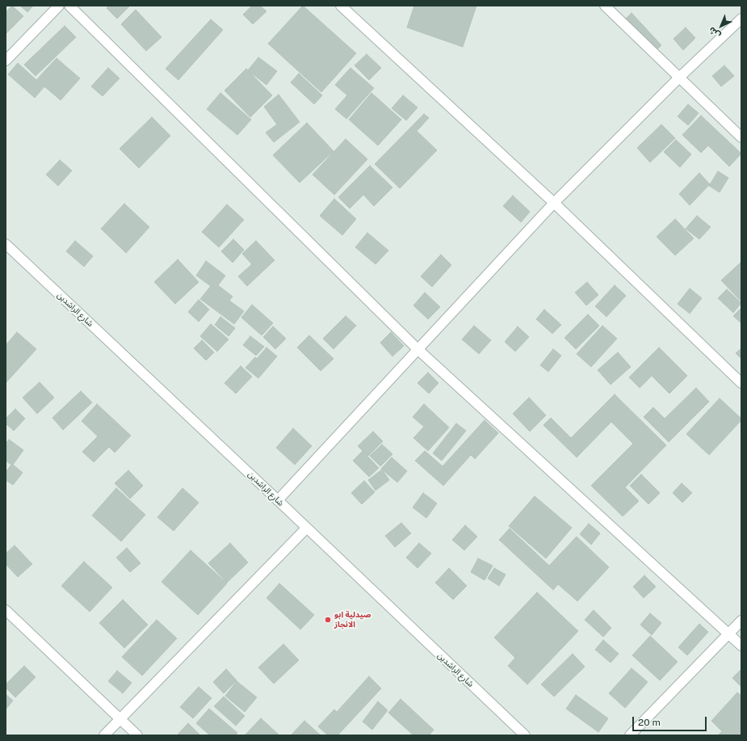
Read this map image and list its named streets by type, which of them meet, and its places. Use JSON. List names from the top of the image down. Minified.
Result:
{"streets":{"street":["شارع الراشدين"]},"places":["صيدلية ابو الانجاز"],"scale_bar":"20 m","north":"bottom left"}
